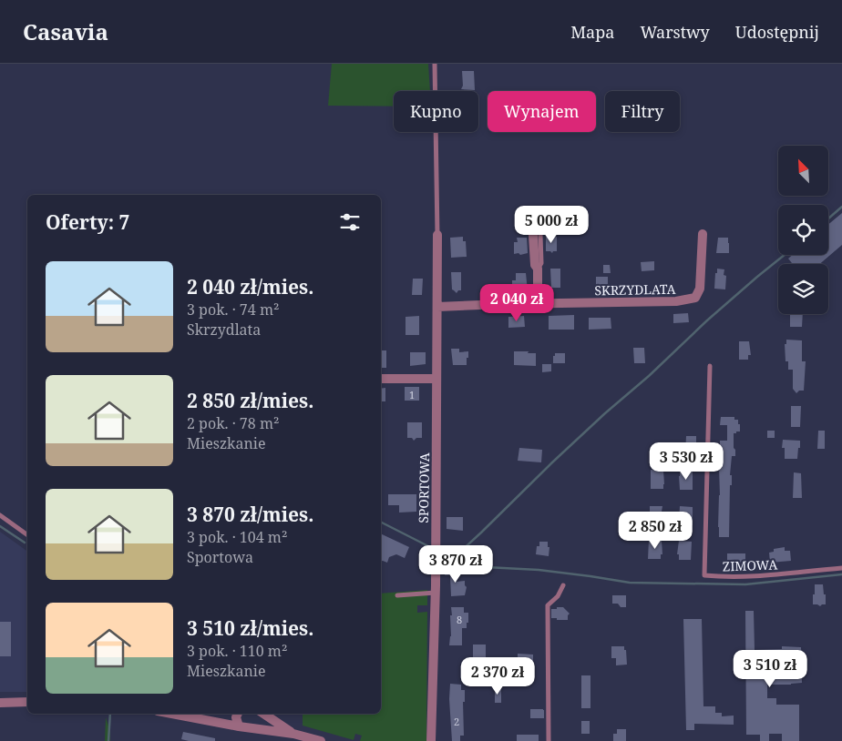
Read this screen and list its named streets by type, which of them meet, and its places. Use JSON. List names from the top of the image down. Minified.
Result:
{"streets":{"street":["SKRZYDLATA","SPORTOWA"],"lane":["ZIMOWA"]},"crossings":[["SKRZYDLATA","SPORTOWA"]],"house_numbers":["1","8","2"],"north":"top left","page":{"header":"Casavia","nav":["Mapa","Warstwy","Udostępnij"],"chip":["Kupno","Wynajem","Filtry"],"heading":"Oferty: 7","price":["5 000 zł","2 040 zł","3 530 zł","2 850 zł","3 870 zł","3 510 zł","2 370 zł"],"list":[{"name":"2 040 zł/mies.","note":"3 pok. · 74 m² · Skrzydlata"},{"name":"2 850 zł/mies.","note":"2 pok. · 78 m² · Mieszkanie"},{"name":"3 870 zł/mies.","note":"3 pok. · 104 m² · Sportowa"},{"name":"3 510 zł/mies.","note":"3 pok. · 110 m² · Mieszkanie"}]}}
